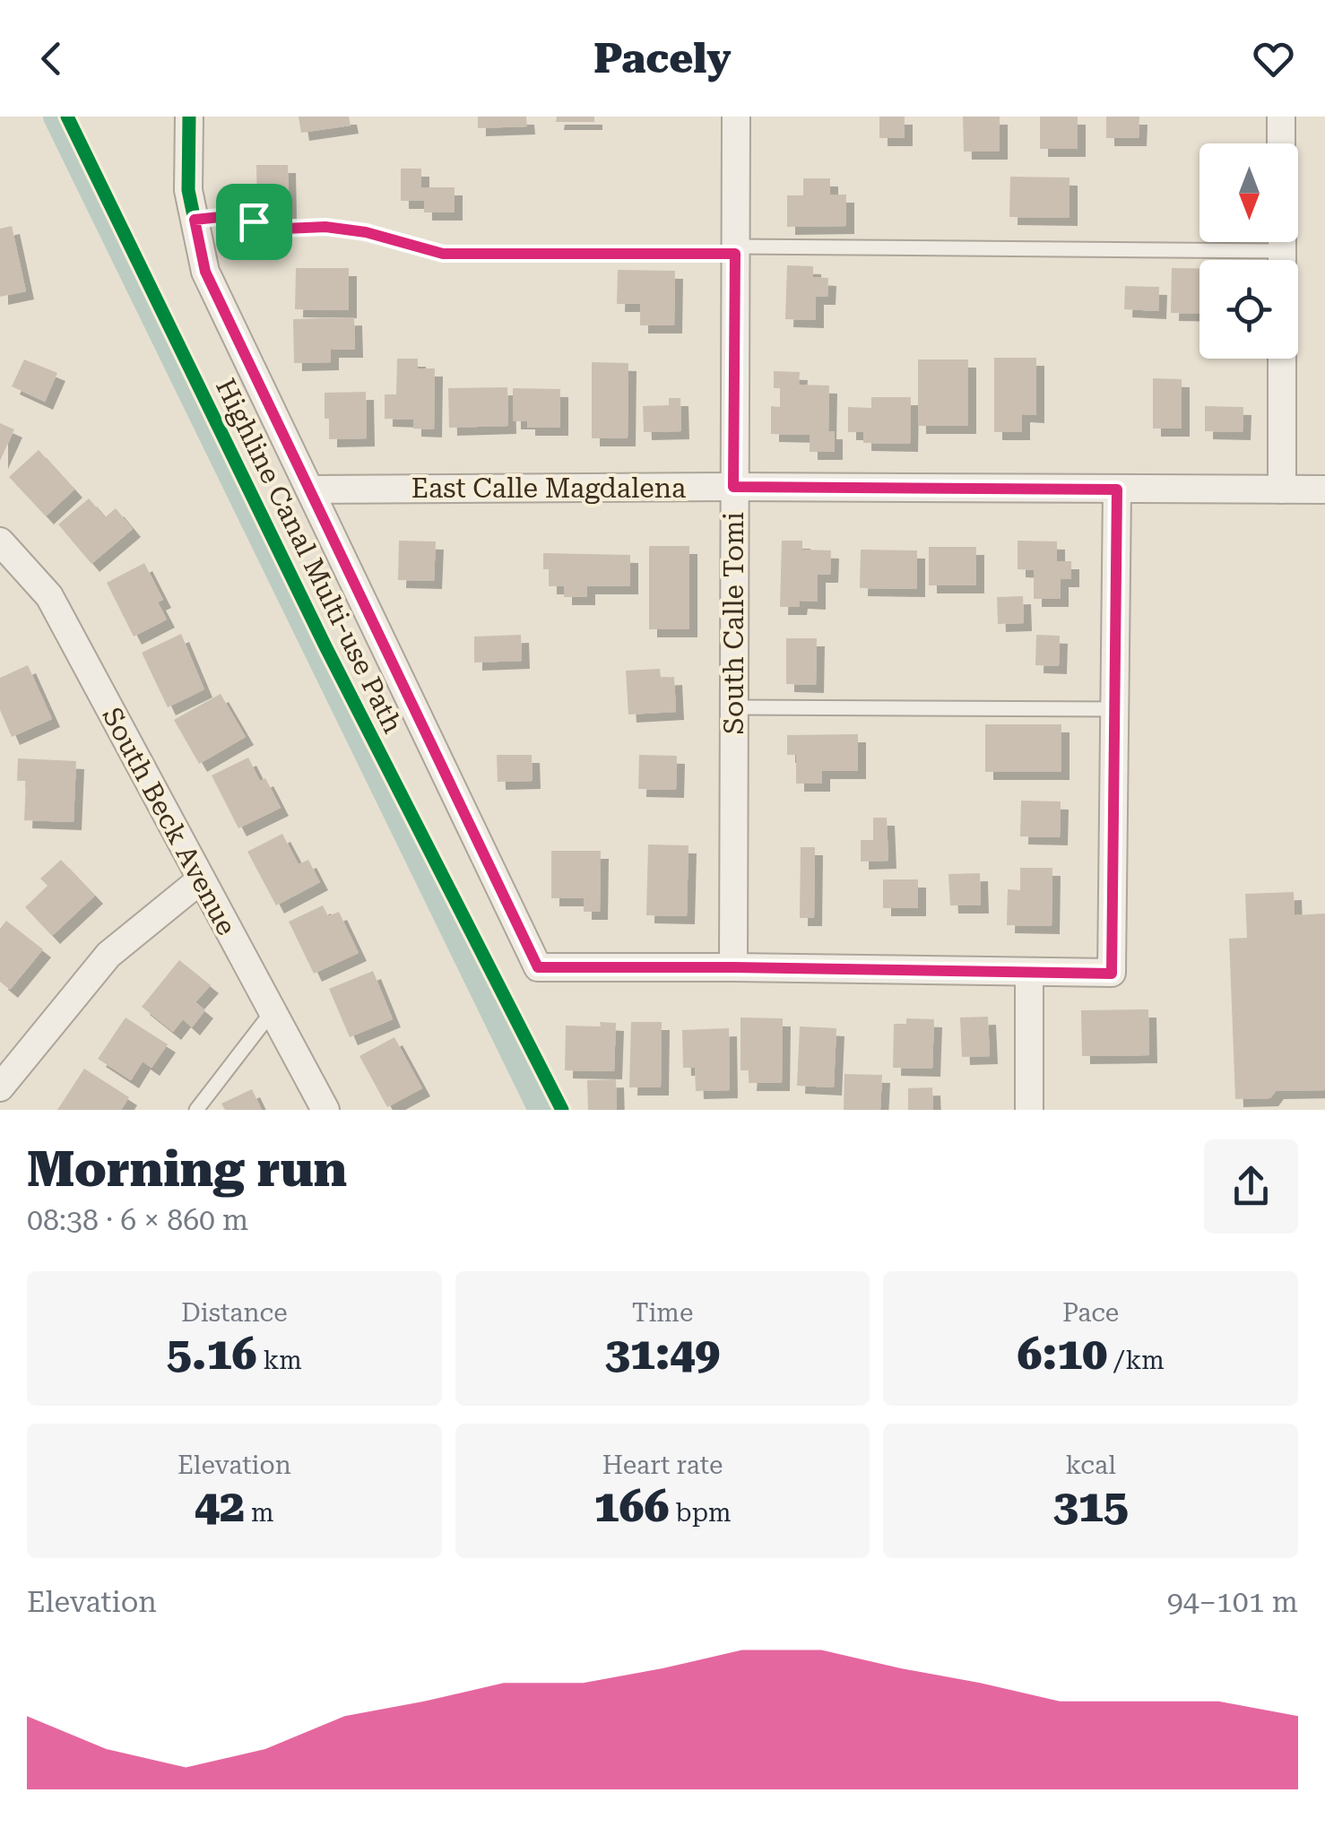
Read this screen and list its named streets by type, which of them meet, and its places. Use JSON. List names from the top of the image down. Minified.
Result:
{"streets":{"street":["East Calle Magdalena","South Calle Tomi","South Beck Avenue"],"cycle path":["Highline Canal Multi-use Path"]},"crossings":[["East Calle Magdalena","South Calle Tomi"]],"north":"bottom","page":{"header":"Pacely","heading":["Morning run","08:38 · 6 × 860 m"],"stats":[["Distance","5.16 km"],["Time","31:49"],["Pace","6:10 /km"],["Elevation","42 m"],["Heart rate","166 bpm"],["kcal","315"]],"chart":["Elevation","94–101 m"]}}
